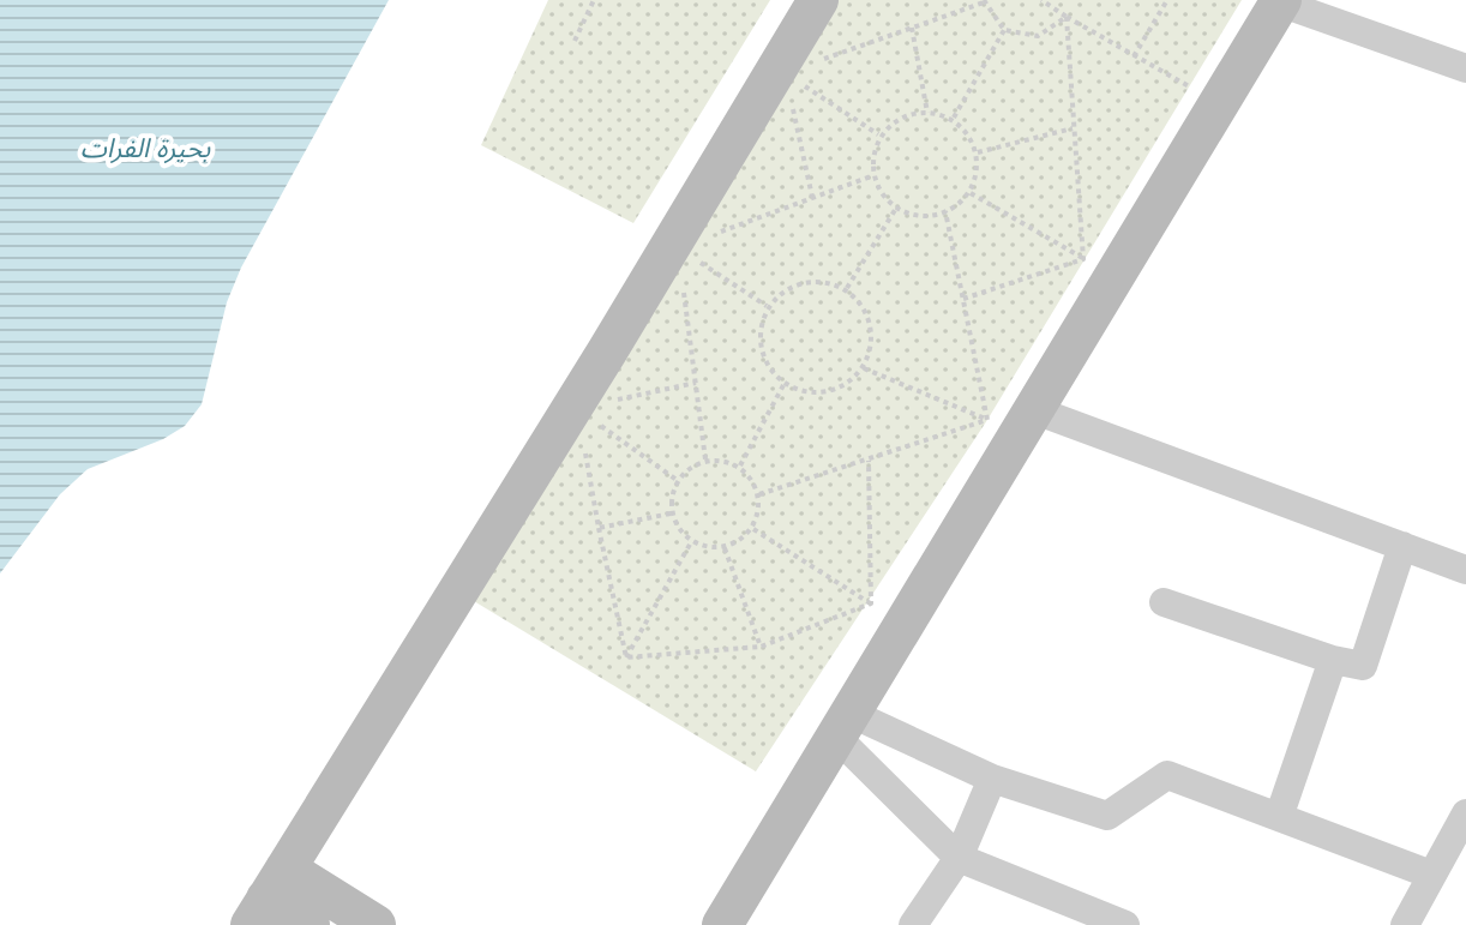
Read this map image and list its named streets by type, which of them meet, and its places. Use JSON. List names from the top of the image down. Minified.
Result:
{"water":["بحيرة الفرات"]}
